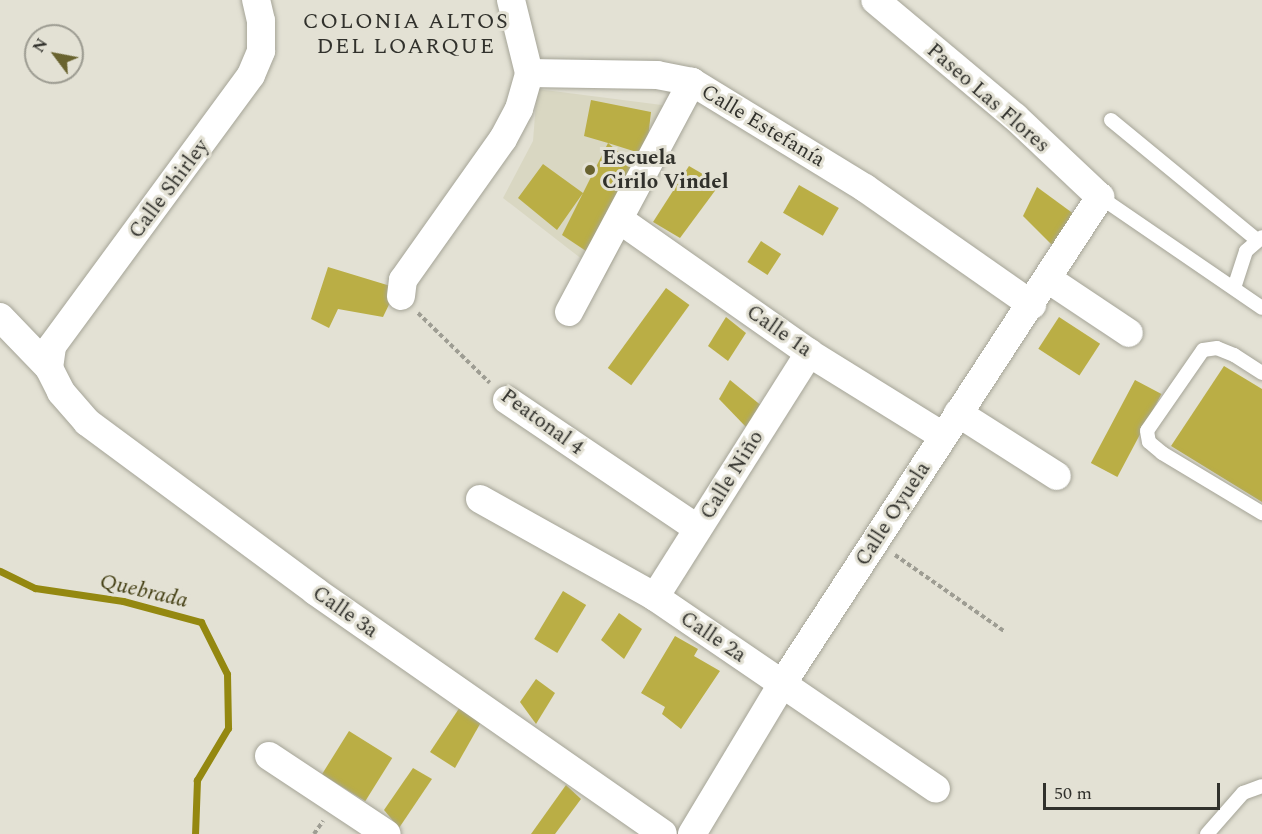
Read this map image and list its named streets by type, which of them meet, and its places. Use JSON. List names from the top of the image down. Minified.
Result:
{"streets":{"street":["Paseo Las Flores","Calle Estefanía","Calle Shirley","Calle 1a","Peatonal 4","Calle Niño","Calle Oyuela","Calle 3a","Calle 2a"]},"crossings":[["Paseo Las Flores","Calle Oyuela"],["Calle Estefanía","Calle Oyuela"],["Calle Shirley","Calle 3a"],["Calle 1a","Calle Niño"],["Calle 1a","Calle Oyuela"],["Peatonal 4","Calle Niño"],["Calle Niño","Calle 2a"],["Calle Oyuela","Calle 2a"]],"districts":["COLONIA ALTOS DEL LOARQUE"],"water":["Quebrada"],"places":["Escuela Cirilo Vindel"],"scale_bar":"50 m","north":"top left"}
